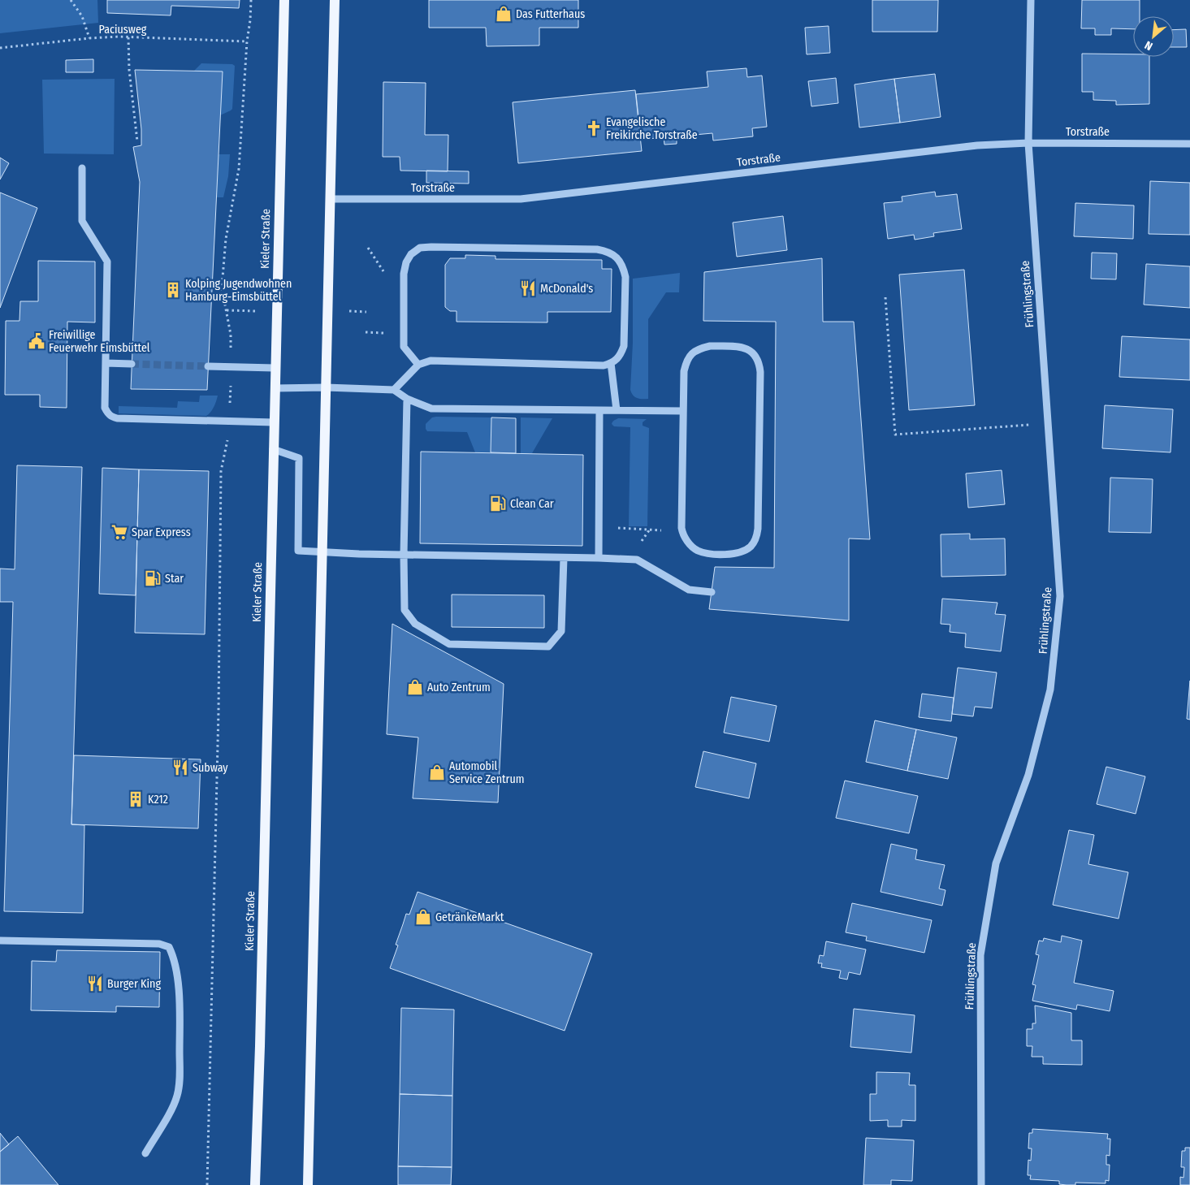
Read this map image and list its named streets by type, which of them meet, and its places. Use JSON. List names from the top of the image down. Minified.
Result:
{"streets":{"main road":["Kieler Straße"],"street":["Torstraße","Frühlingstraße"],"path":["Paciusweg"]},"crossings":[["Torstraße","Frühlingstraße"]],"places":{"shop":["Das Futterhaus","Auto Zentrum","Automobil Service Zentrum","GetränkeMarkt"],"church":["Evangelische Freikirche Torstraße"],"restaurant":["McDonald's","Subway","Burger King"],"building":["Kolping Jugendwohnen Hamburg-Eimsbüttel","K212"],"public building":["Freiwillige Feuerwehr Eimsbüttel"],"fuel station":["Clean Car","Star"],"supermarket":["Spar Express"]},"north":"bottom left"}
